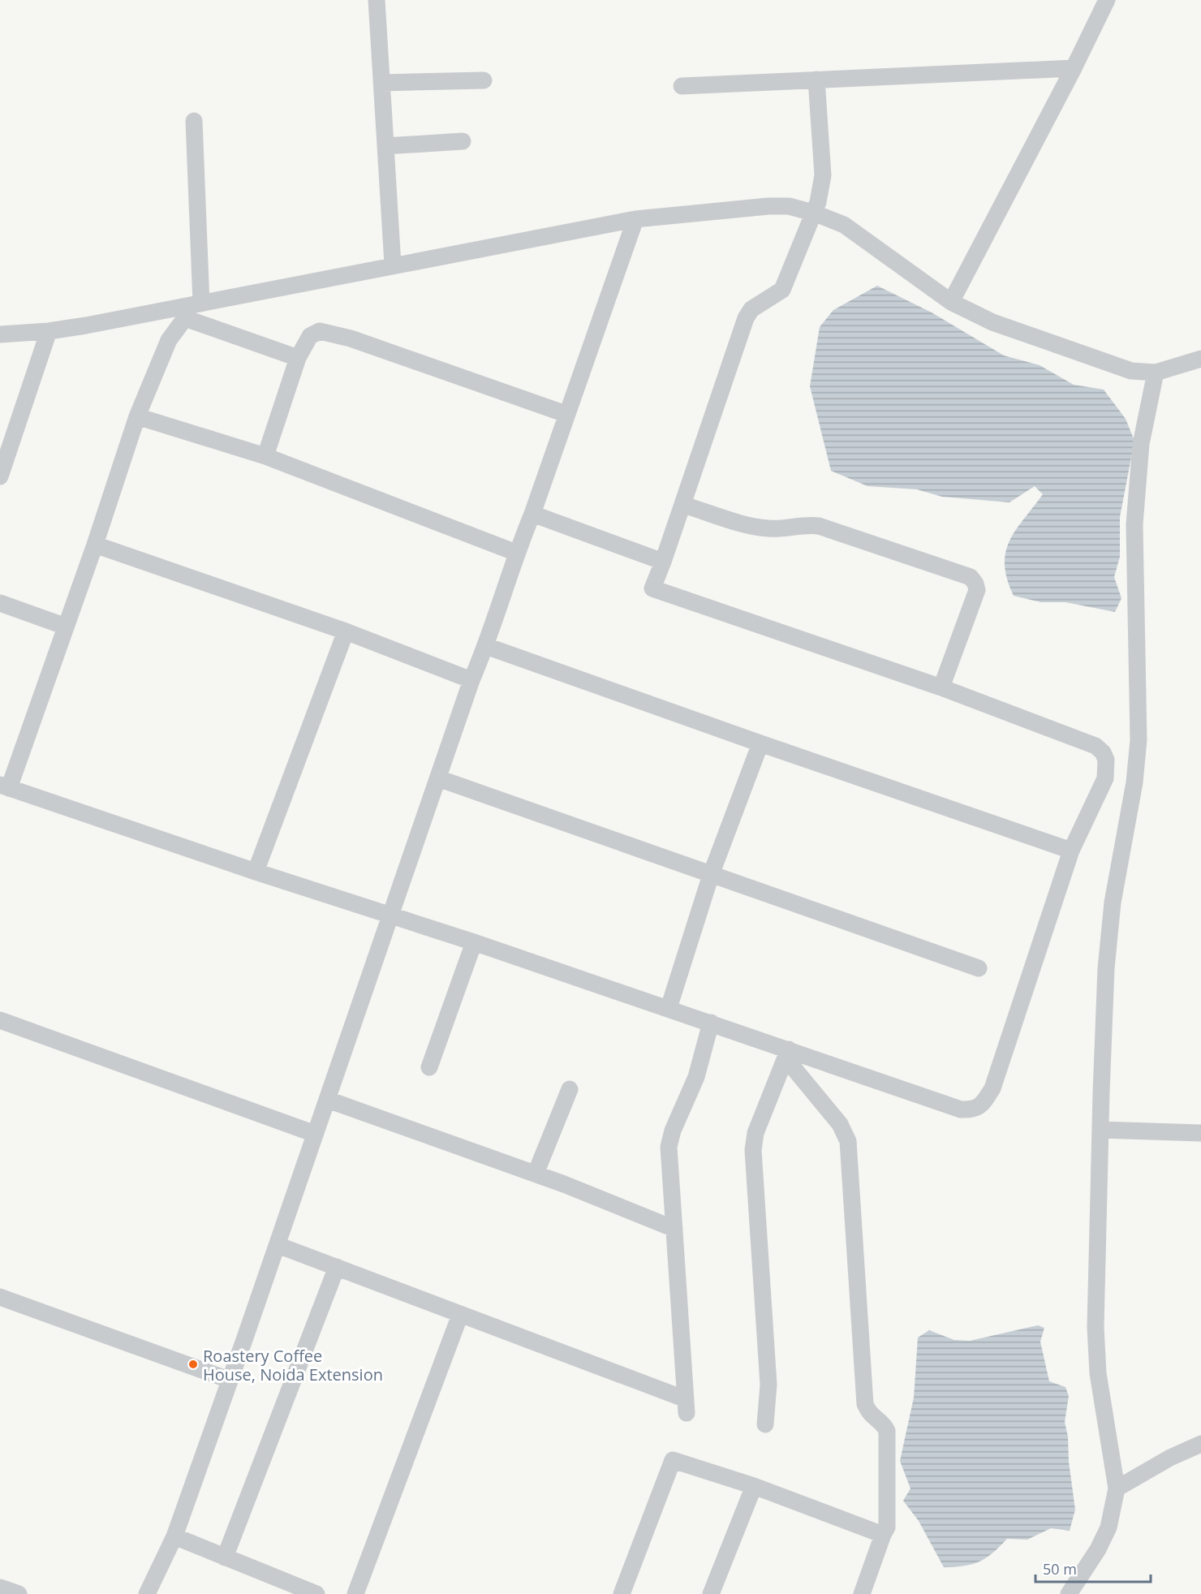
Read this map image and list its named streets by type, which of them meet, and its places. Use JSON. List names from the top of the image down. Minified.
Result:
{"places":["Roastery Coffee House, Noida Extension"],"scale_bar":"50 m"}
